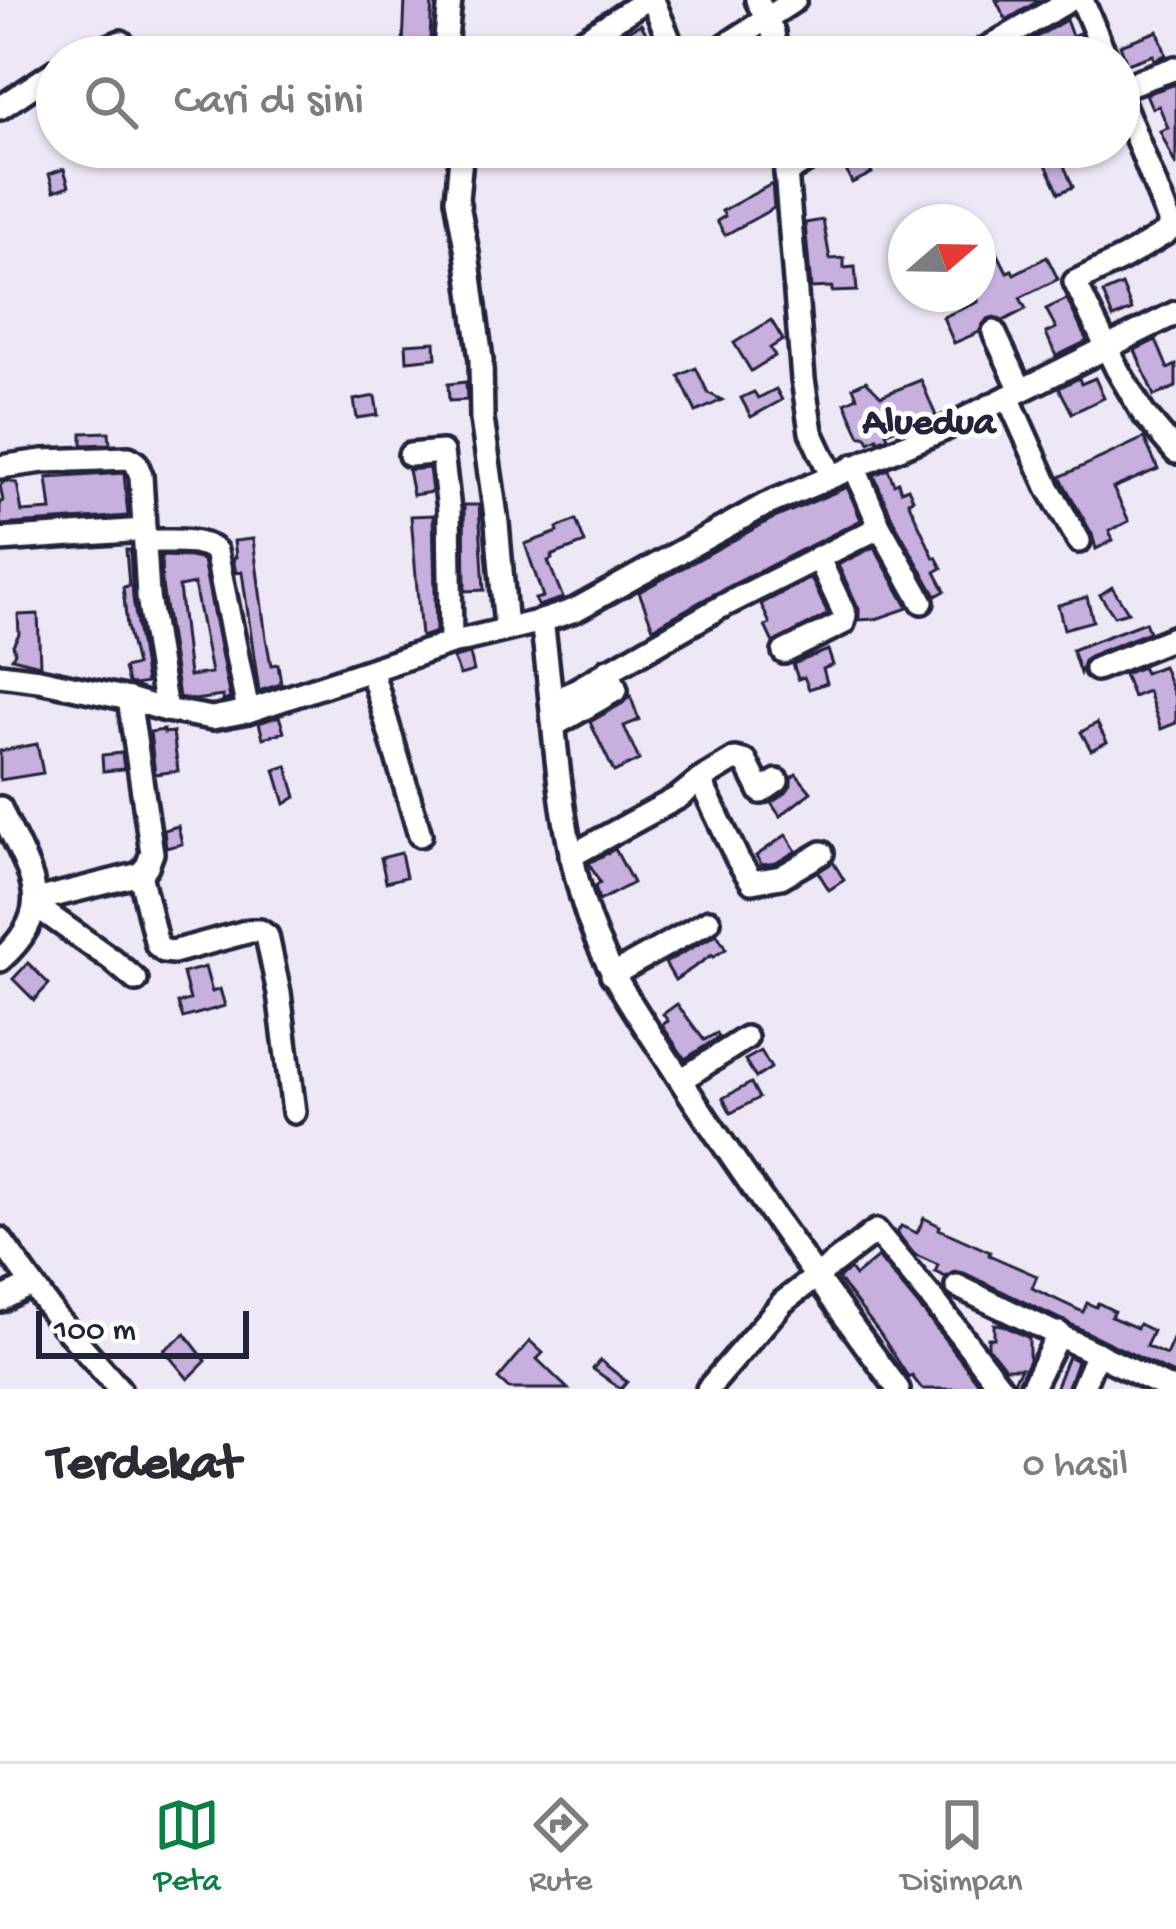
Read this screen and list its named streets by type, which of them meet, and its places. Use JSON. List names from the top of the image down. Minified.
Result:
{"districts":["Aluedua"],"scale_bar":"100 m","north":"right","page":{"search":"Cari di sini","scale":"100 m","heading":["Terdekat","0 hasil"],"nav":["Peta","Rute","Disimpan"]}}
